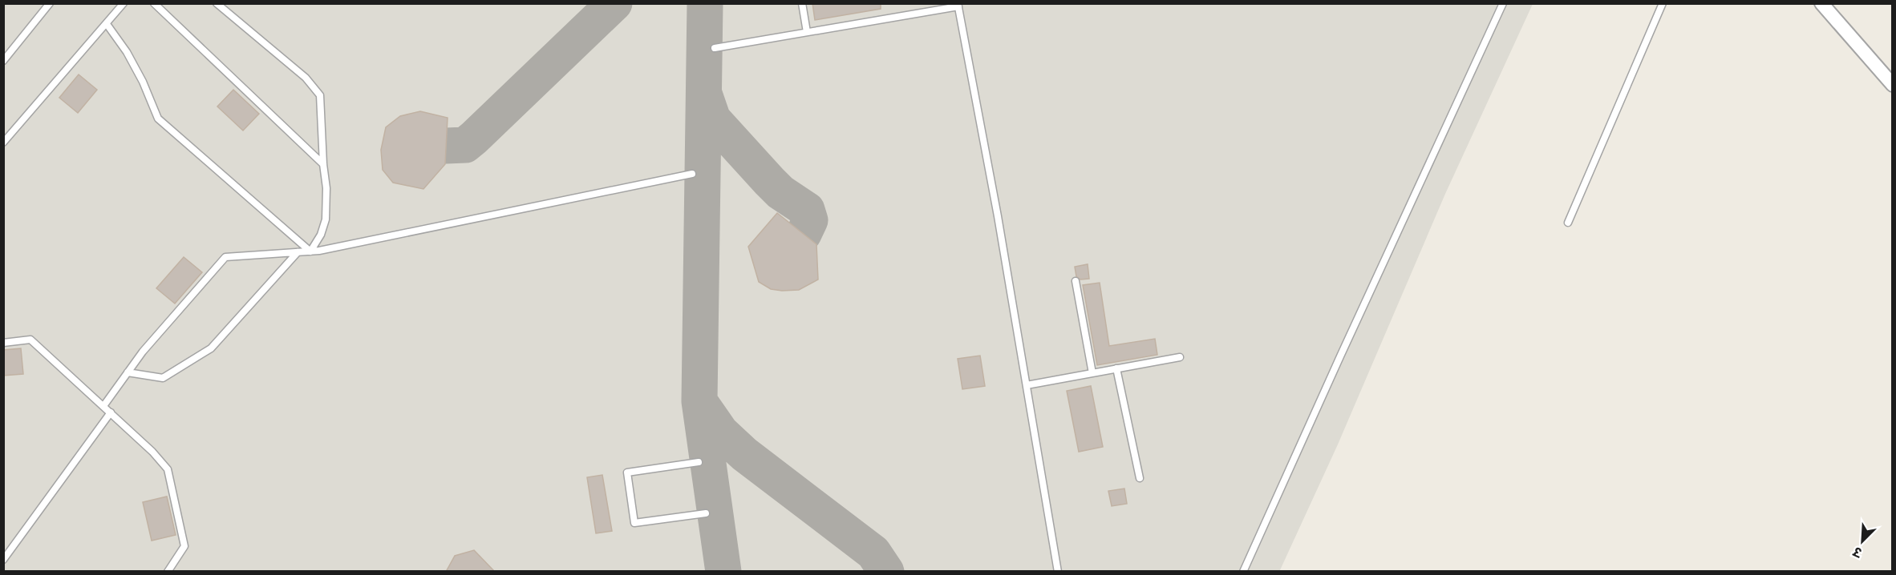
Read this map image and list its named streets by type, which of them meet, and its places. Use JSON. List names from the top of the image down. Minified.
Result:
{"north":"bottom left"}
